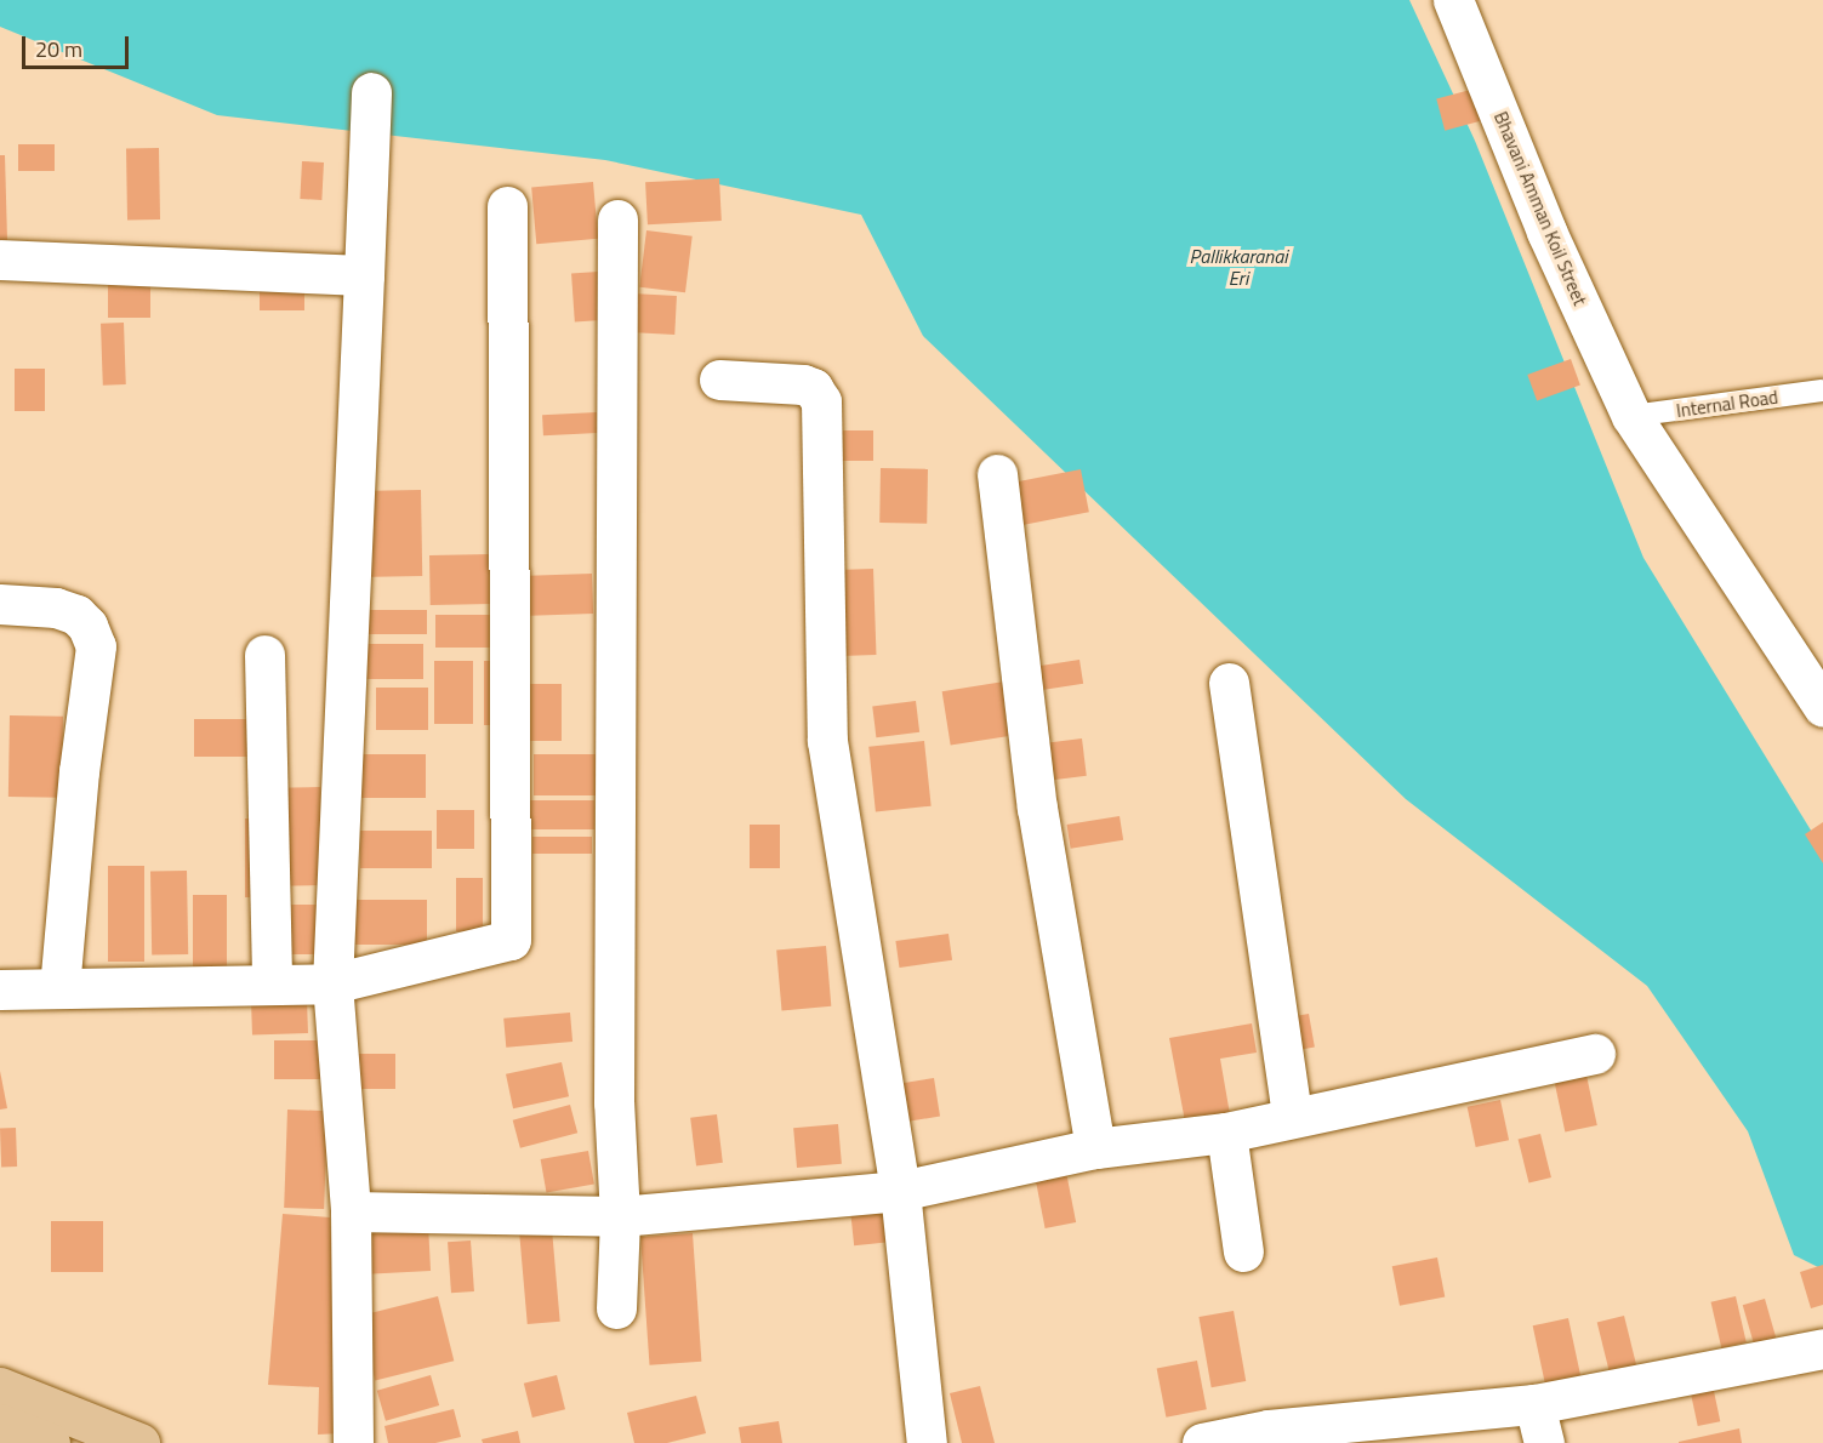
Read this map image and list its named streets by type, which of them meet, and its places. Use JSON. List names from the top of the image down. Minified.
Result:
{"streets":{"street":["Bhavani Amman Koil Street"],"lane":["Internal Road"]},"crossings":[["Bhavani Amman Koil Street","Internal Road"]],"water":["Pallikkaranai Eri"],"scale_bar":"20 m"}
